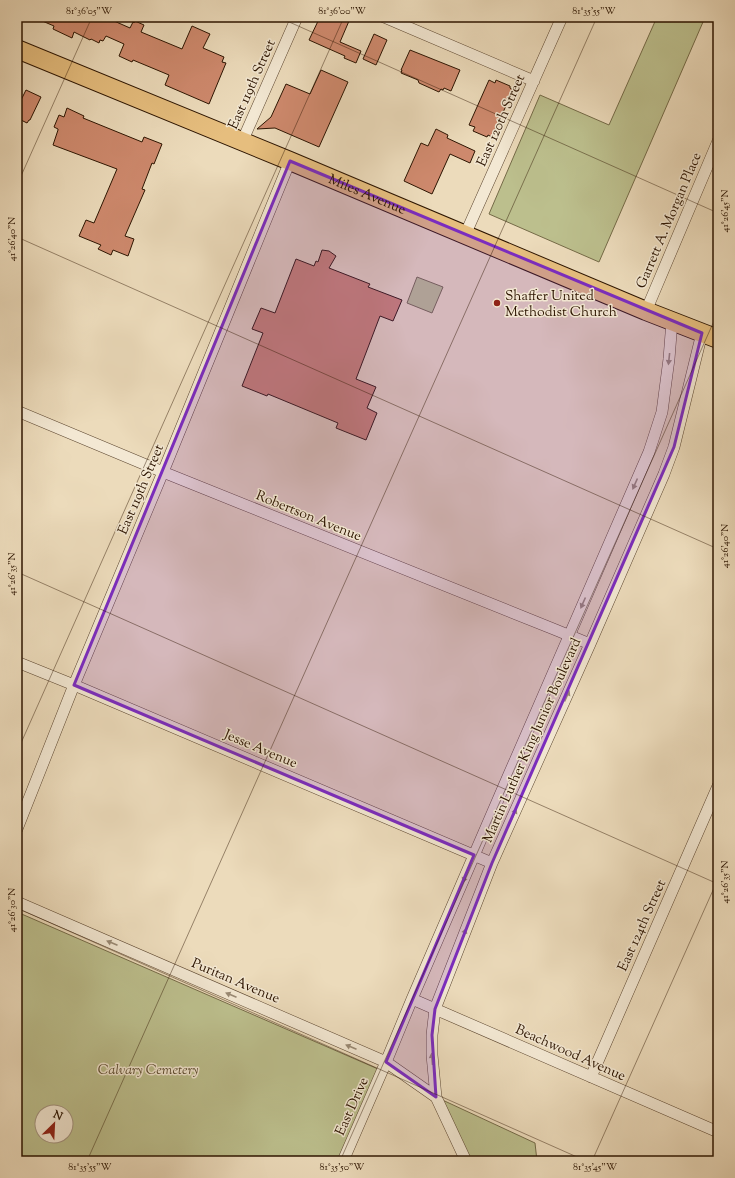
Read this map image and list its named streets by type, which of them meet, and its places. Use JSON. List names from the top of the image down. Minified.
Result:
{"streets":{"main road":["Miles Avenue"],"street":["East 119th Street","East 120th Street","Garrett A. Morgan Place","Robertson Avenue","Martin Luther King Junior Boulevard","Jesse Avenue","East 124th Street","Puritan Avenue","Beachwood Avenue","East Drive"]},"crossings":[["East 119th Street","Miles Avenue"],["East 119th Street","Robertson Avenue"],["East 119th Street","Jesse Avenue"],["East 120th Street","Miles Avenue"],["Miles Avenue","Garrett A. Morgan Place"],["Miles Avenue","Martin Luther King Junior Boulevard"],["Robertson Avenue","Martin Luther King Junior Boulevard"],["Martin Luther King Junior Boulevard","Jesse Avenue"],["Martin Luther King Junior Boulevard","Puritan Avenue"],["Martin Luther King Junior Boulevard","Beachwood Avenue"],["Martin Luther King Junior Boulevard","East Drive"],["East 124th Street","Beachwood Avenue"],["Puritan Avenue","East Drive"]],"one_way":["Puritan Avenue"],"parks":["Calvary Cemetery"],"places":["Shaffer United Methodist Church"],"north":"top right","coordinates":["81°36'05\"W","81°36'00\"W","81°35'55\"W","41°26'45\"N","41°26'40\"N","41°26'35\"N","41°26'30\"N","81°35'50\"W","81°35'45\"W"]}
